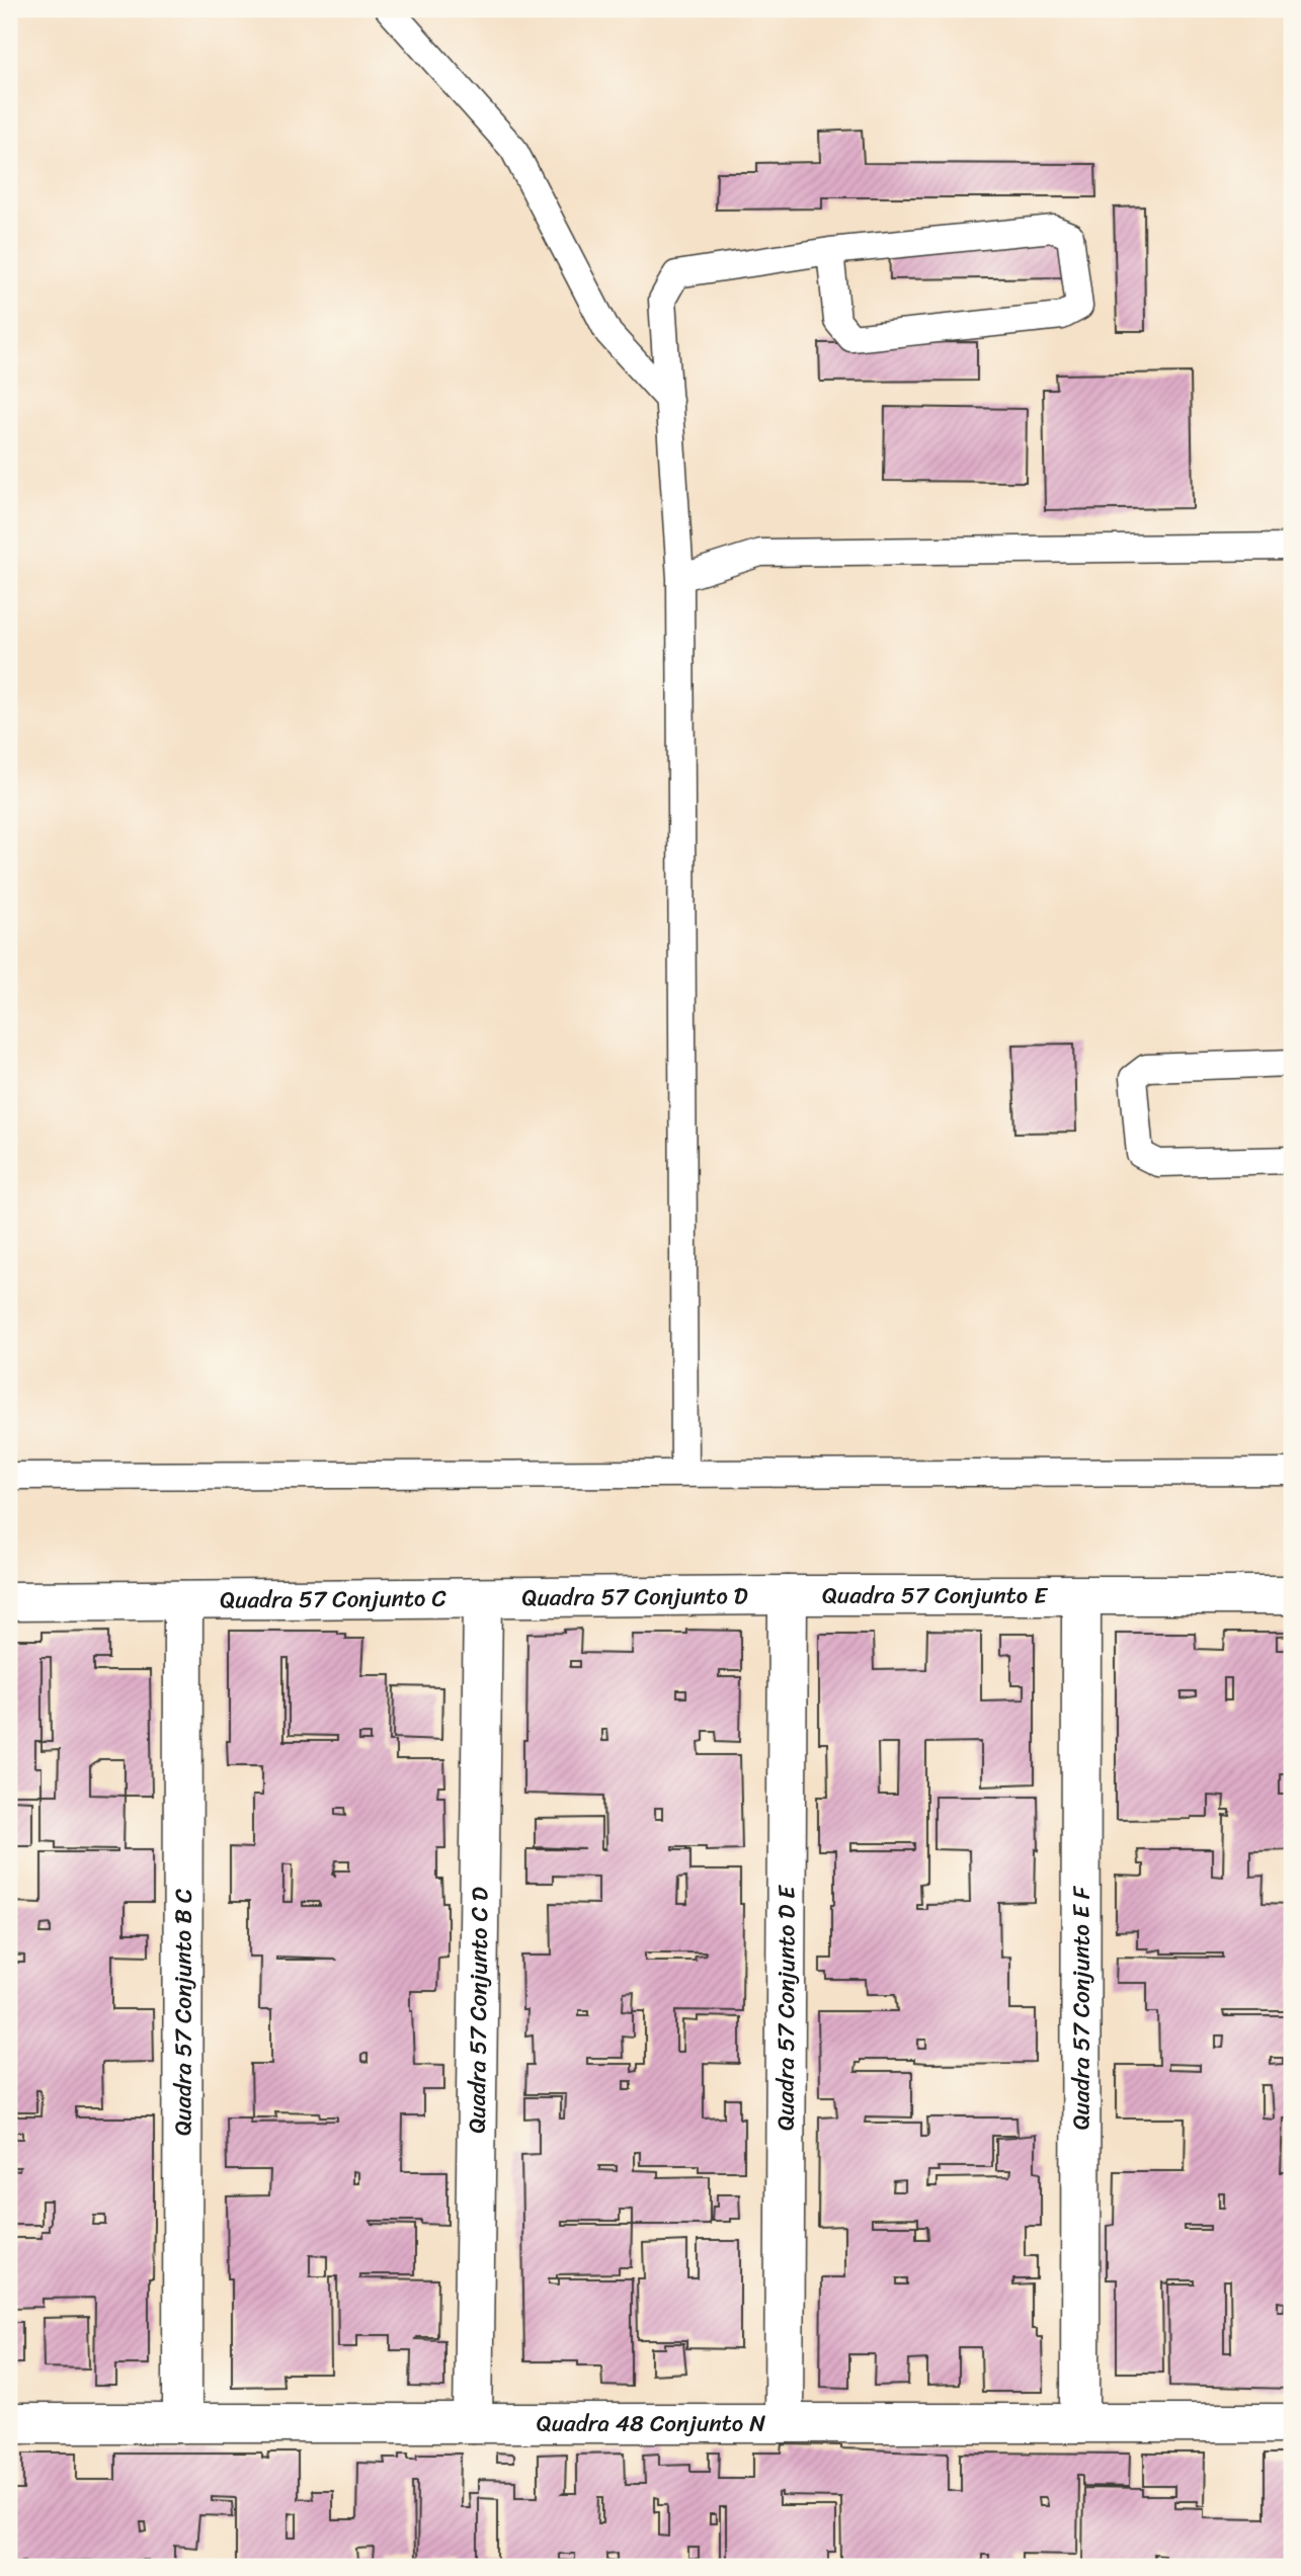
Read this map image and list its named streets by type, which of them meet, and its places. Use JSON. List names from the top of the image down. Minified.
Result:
{"streets":{"street":["Quadra 57 Conjunto E","Quadra 57 Conjunto D","Quadra 57 Conjunto C","Quadra 57 Conjunto D E","Quadra 57 Conjunto E F","Quadra 57 Conjunto C D","Quadra 57 Conjunto B C","Quadra 48 Conjunto N"]},"crossings":[["Quadra 57 Conjunto E","Quadra 57 Conjunto D"],["Quadra 57 Conjunto E","Quadra 57 Conjunto D E"],["Quadra 57 Conjunto E","Quadra 57 Conjunto E F"],["Quadra 57 Conjunto D","Quadra 57 Conjunto C"],["Quadra 57 Conjunto D","Quadra 57 Conjunto D E"],["Quadra 57 Conjunto D","Quadra 57 Conjunto C D"],["Quadra 57 Conjunto C","Quadra 57 Conjunto C D"],["Quadra 57 Conjunto C","Quadra 57 Conjunto B C"],["Quadra 57 Conjunto D E","Quadra 48 Conjunto N"],["Quadra 57 Conjunto E F","Quadra 48 Conjunto N"],["Quadra 57 Conjunto C D","Quadra 48 Conjunto N"],["Quadra 57 Conjunto B C","Quadra 48 Conjunto N"]]}
